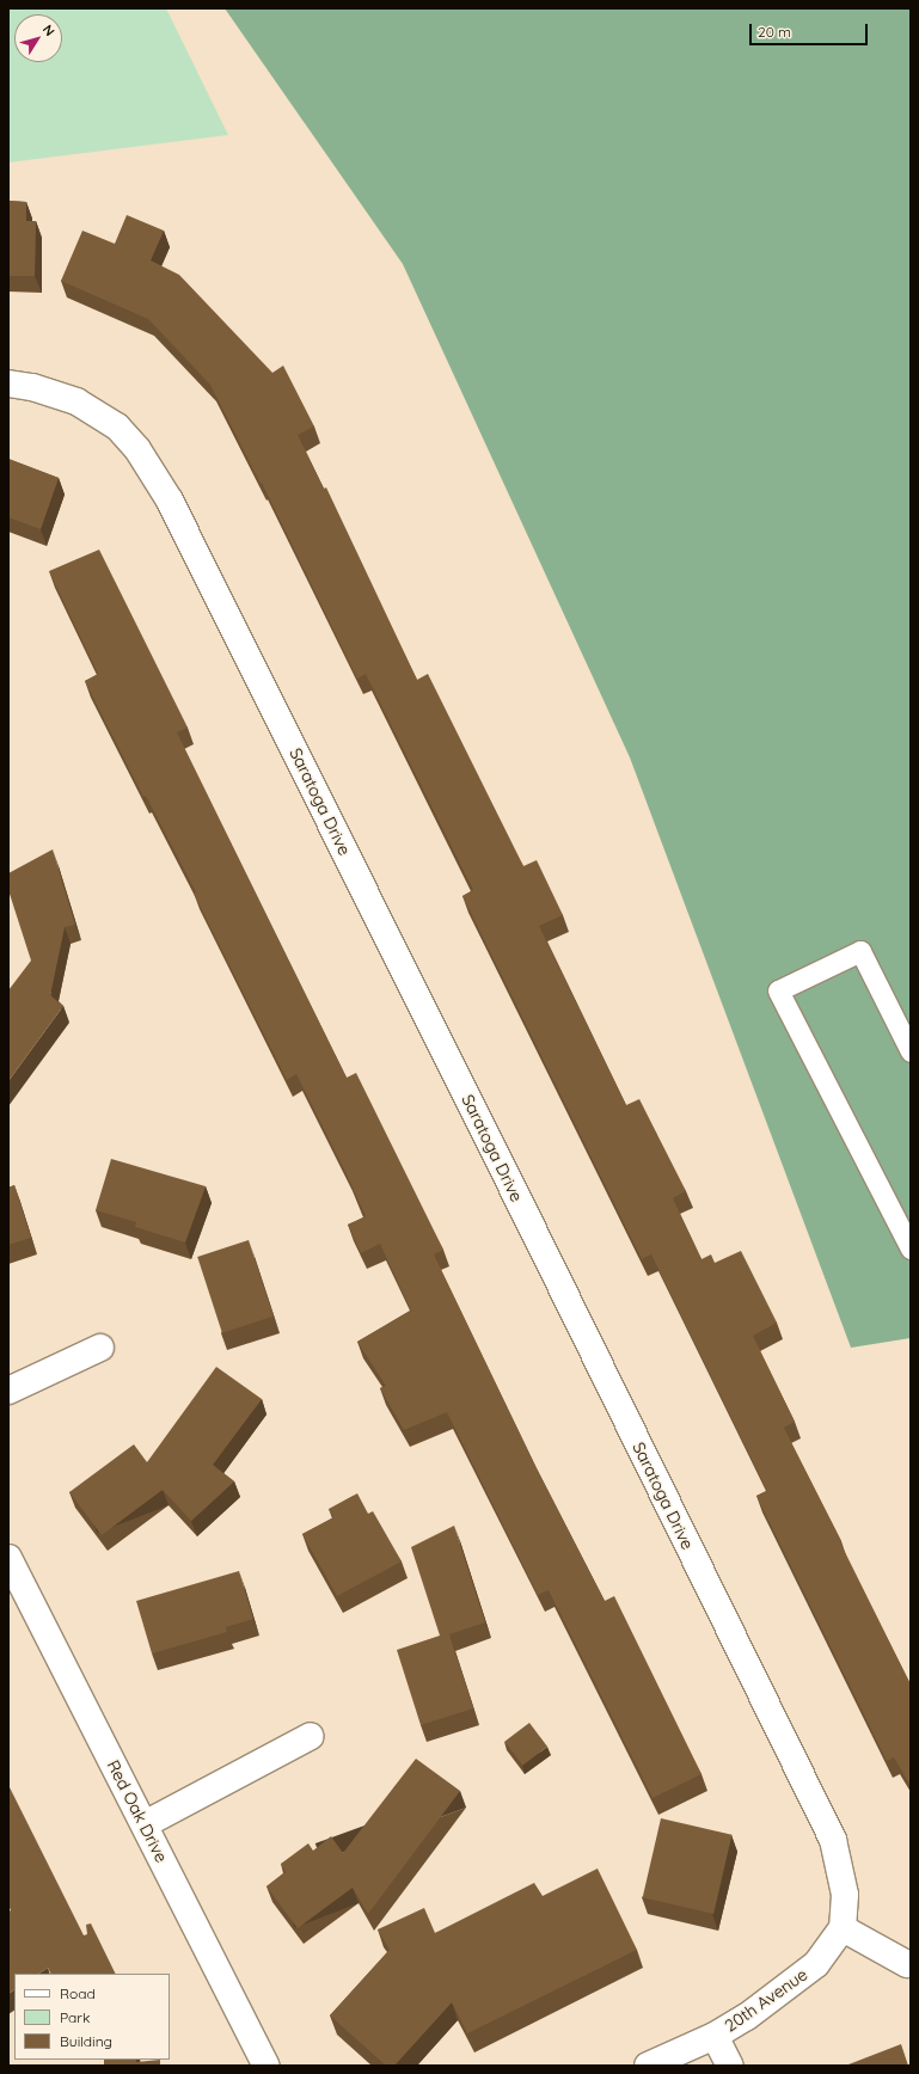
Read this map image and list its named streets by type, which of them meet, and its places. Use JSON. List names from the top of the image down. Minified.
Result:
{"streets":{"street":["Saratoga Drive","Red Oak Drive","20th Avenue"]},"crossings":[["Saratoga Drive","20th Avenue"]],"legend":["Road","Park","Building"],"scale_bar":"20 m","north":"top right"}
